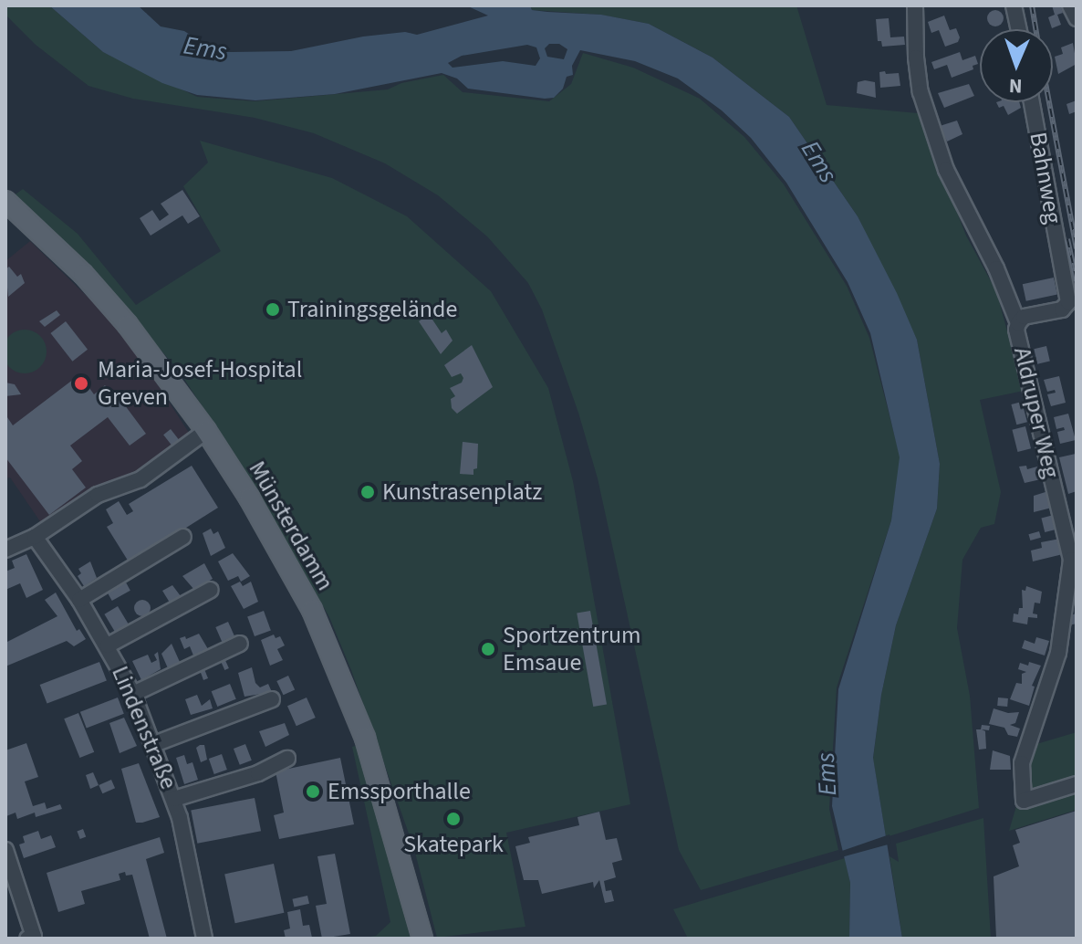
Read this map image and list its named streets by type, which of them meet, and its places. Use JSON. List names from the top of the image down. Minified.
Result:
{"streets":{"main road":["Münsterdamm"],"street":["Bahnweg","Aldruper Weg","Lindenstraße"]},"crossings":[["Bahnweg","Aldruper Weg"]],"water":["Ems"],"places":["Trainingsgelände","Maria-Josef-Hospital Greven","Kunstrasenplatz","Sportzentrum Emsaue","Emssporthalle","Skatepark"],"north":"bottom"}
